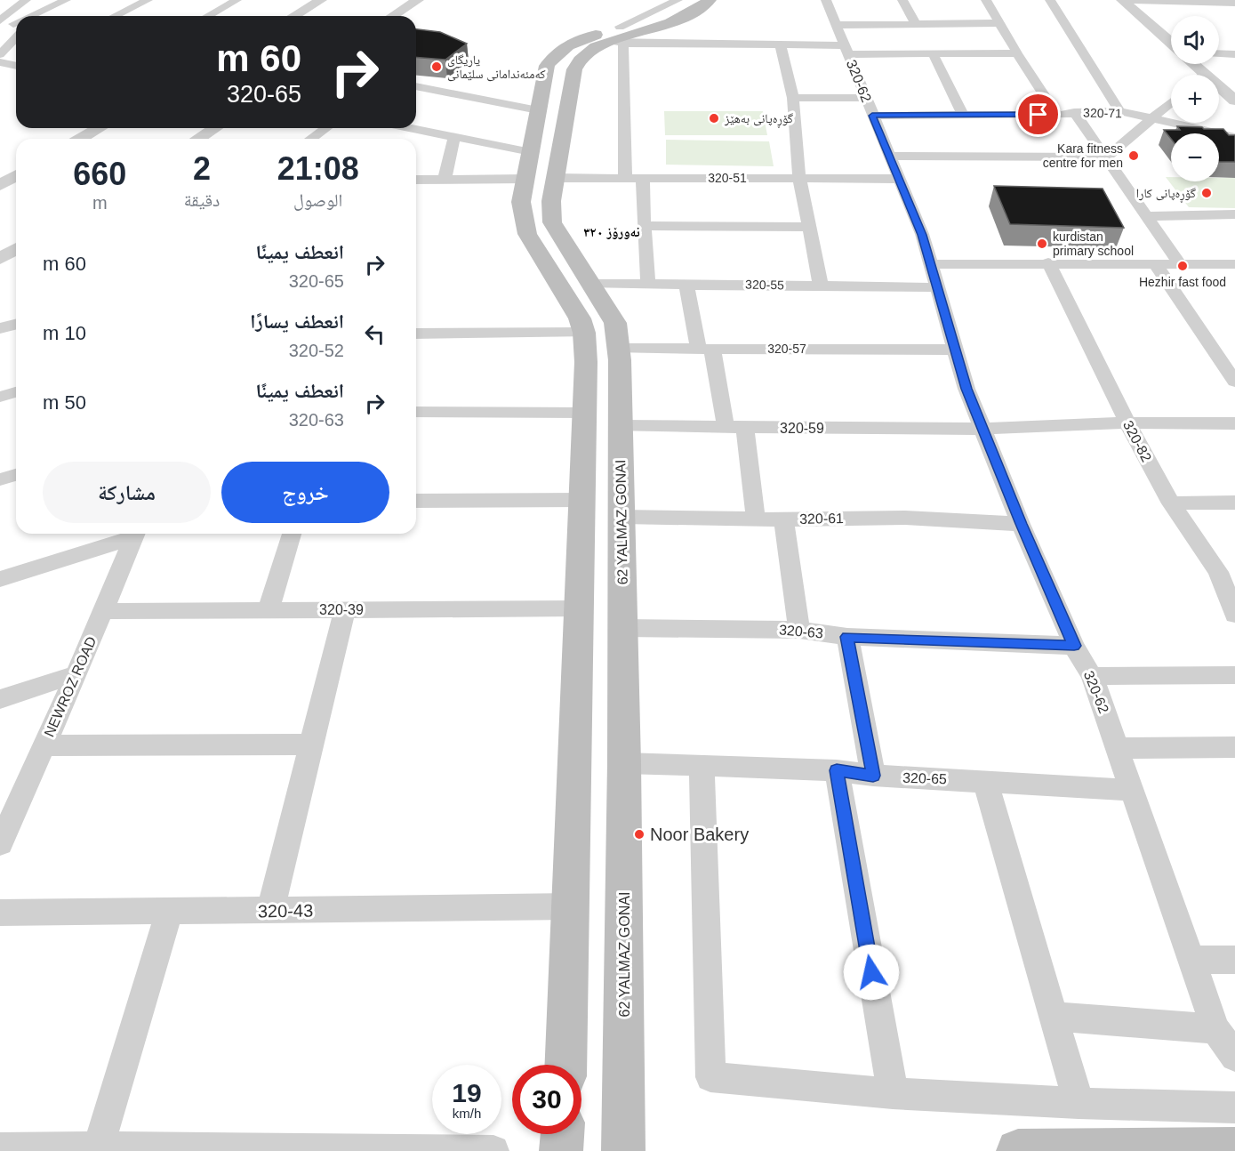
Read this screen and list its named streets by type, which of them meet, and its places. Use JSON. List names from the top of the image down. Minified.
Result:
{"streets":{"main road":["62 YALMAZ GONAI"],"street":["320-62","320-71","320-51","320-55","320-57","320-59","320-82","320-61","320-39","320-63","NEWROZ ROAD","320-65","320-43"]},"crossings":[["320-62","320-71"],["320-62","320-51"],["320-62","320-55"],["320-62","320-57"],["320-62","320-59"],["320-62","320-61"],["320-62","320-63"],["320-62","320-65"],["320-51","62 YALMAZ GONAI"],["320-55","62 YALMAZ GONAI"],["320-57","62 YALMAZ GONAI"],["320-59","320-82"],["320-59","62 YALMAZ GONAI"],["320-61","62 YALMAZ GONAI"],["62 YALMAZ GONAI","320-39"],["62 YALMAZ GONAI","320-63"],["62 YALMAZ GONAI","320-65"],["62 YALMAZ GONAI","320-43"],["320-39","NEWROZ ROAD"]],"districts":["نەورۆز ٣٢٠"],"places":["یاریگای کەمئەندامانی سلێمانی","گۆڕەپانی بەهێز","Kara fitness centre for men","گۆڕەپانی کارا","kurdistan primary school","Hezhir fast food","Noor Bakery"],"page":{"map_buttons":["+","−"],"turn":["60 m","320-65"],"eta":["21:08","الوصول","2","دقيقة","660","m"],"list":[{"name":"انعطف يمينًا","note":"320-65","value":"60 m"},{"name":"انعطف يسارًا","note":"320-52","value":"10 m"},{"name":"انعطف يمينًا","note":"320-63","value":"50 m"}],"buttons":["خروج","مشاركة"],"speed":"19 km/h","limit":"30"}}
